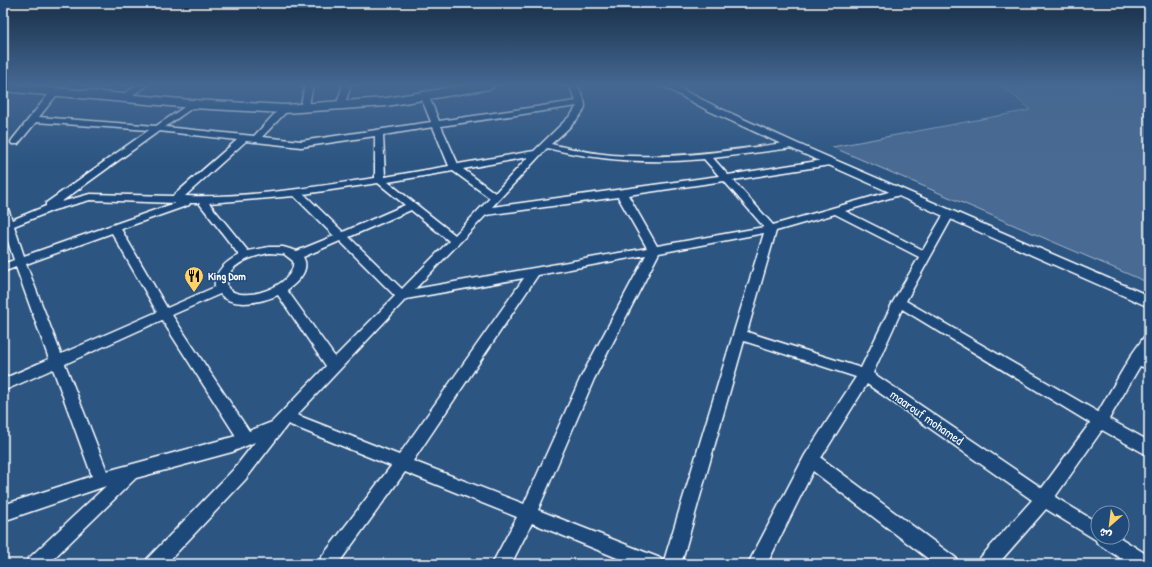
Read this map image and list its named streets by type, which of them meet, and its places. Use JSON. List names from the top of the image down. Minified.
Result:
{"streets":{"street":["maarouf mohamed"]},"places":{"restaurant":["King Dom"]},"north":"bottom left"}
